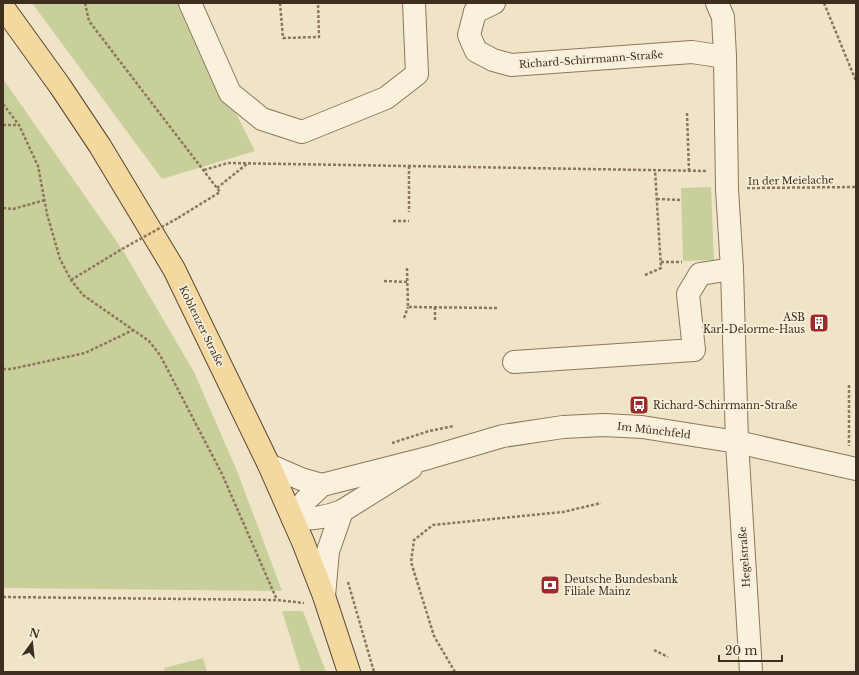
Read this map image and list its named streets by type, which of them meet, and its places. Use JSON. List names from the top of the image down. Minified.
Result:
{"streets":{"main road":["Koblenzer Straße"],"street":["Richard-Schirrmann-Straße","Im Münchfeld","Hegelstraße"],"path":["In der Meielache"]},"crossings":[["Koblenzer Straße","Im Münchfeld"],["Im Münchfeld","Hegelstraße"]],"places":{"building":["ASB Karl-Delorme-Haus"],"bus stop":["Richard-Schirrmann-Straße"],"bank":["Deutsche Bundesbank Filiale Mainz"]},"scale_bar":"20 m","north":"top"}
